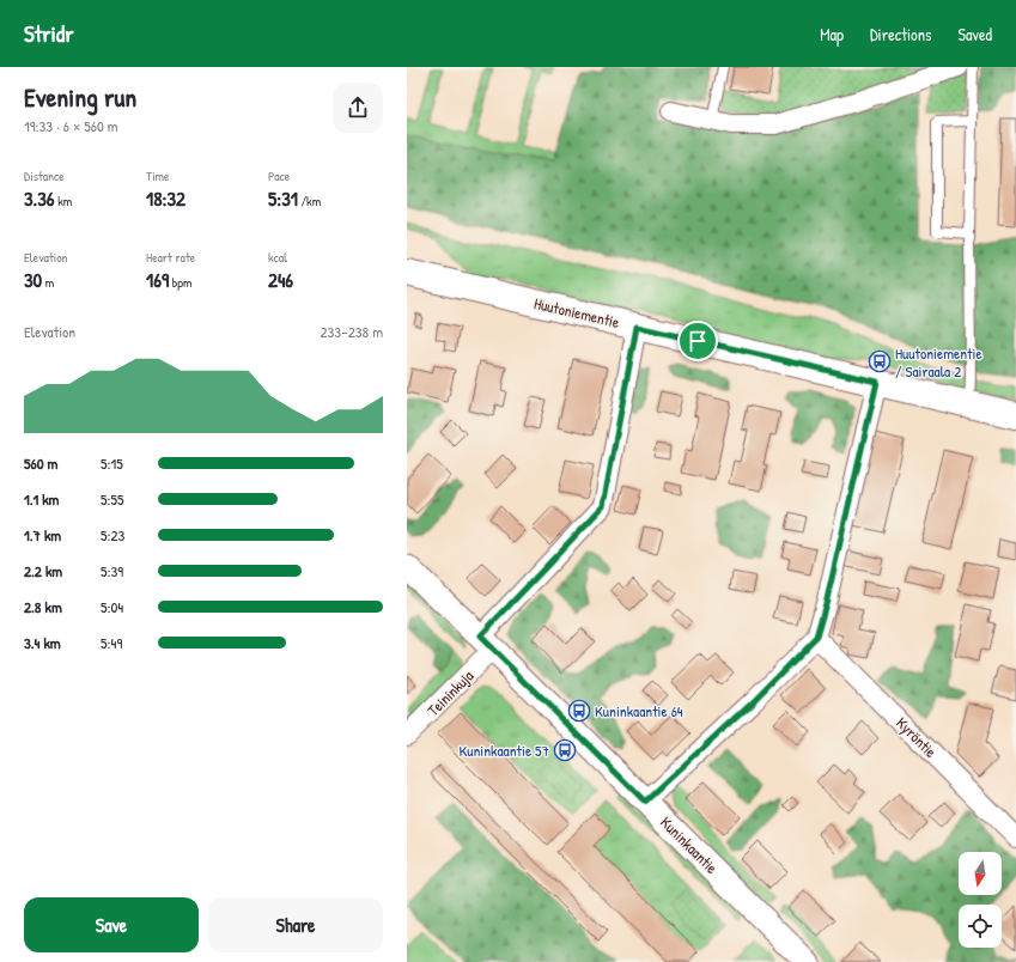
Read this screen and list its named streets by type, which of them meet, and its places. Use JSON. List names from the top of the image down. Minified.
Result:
{"streets":{"main road":["Huutoniementie"],"street":["Teininkuja","Kyröntie","Kuninkaantie"]},"crossings":[["Huutoniementie","Teininkuja"],["Teininkuja","Kuninkaantie"]],"places":{"bus stop":["Huutoniementie / Sairaala 2","Kuninkaantie 64","Kuninkaantie 57"]},"north":"bottom","page":{"header":"Stridr","nav":["Map","Directions","Saved"],"heading":["Evening run","19:33 · 6 × 560 m"],"stats":[["Distance","3.36 km"],["Time","18:32"],["Pace","5:31 /km"],["Elevation","30 m"],["Heart rate","169 bpm"],["kcal","246"]],"chart":["Elevation","233–238 m"],"list":[{"name":"560 m","note":"5:15"},{"name":"1.1 km","note":"5:55"},{"name":"1.7 km","note":"5:23"},{"name":"2.2 km","note":"5:39"},{"name":"2.8 km","note":"5:04"},{"name":"3.4 km","note":"5:49"}],"buttons":["Save","Share"]}}
